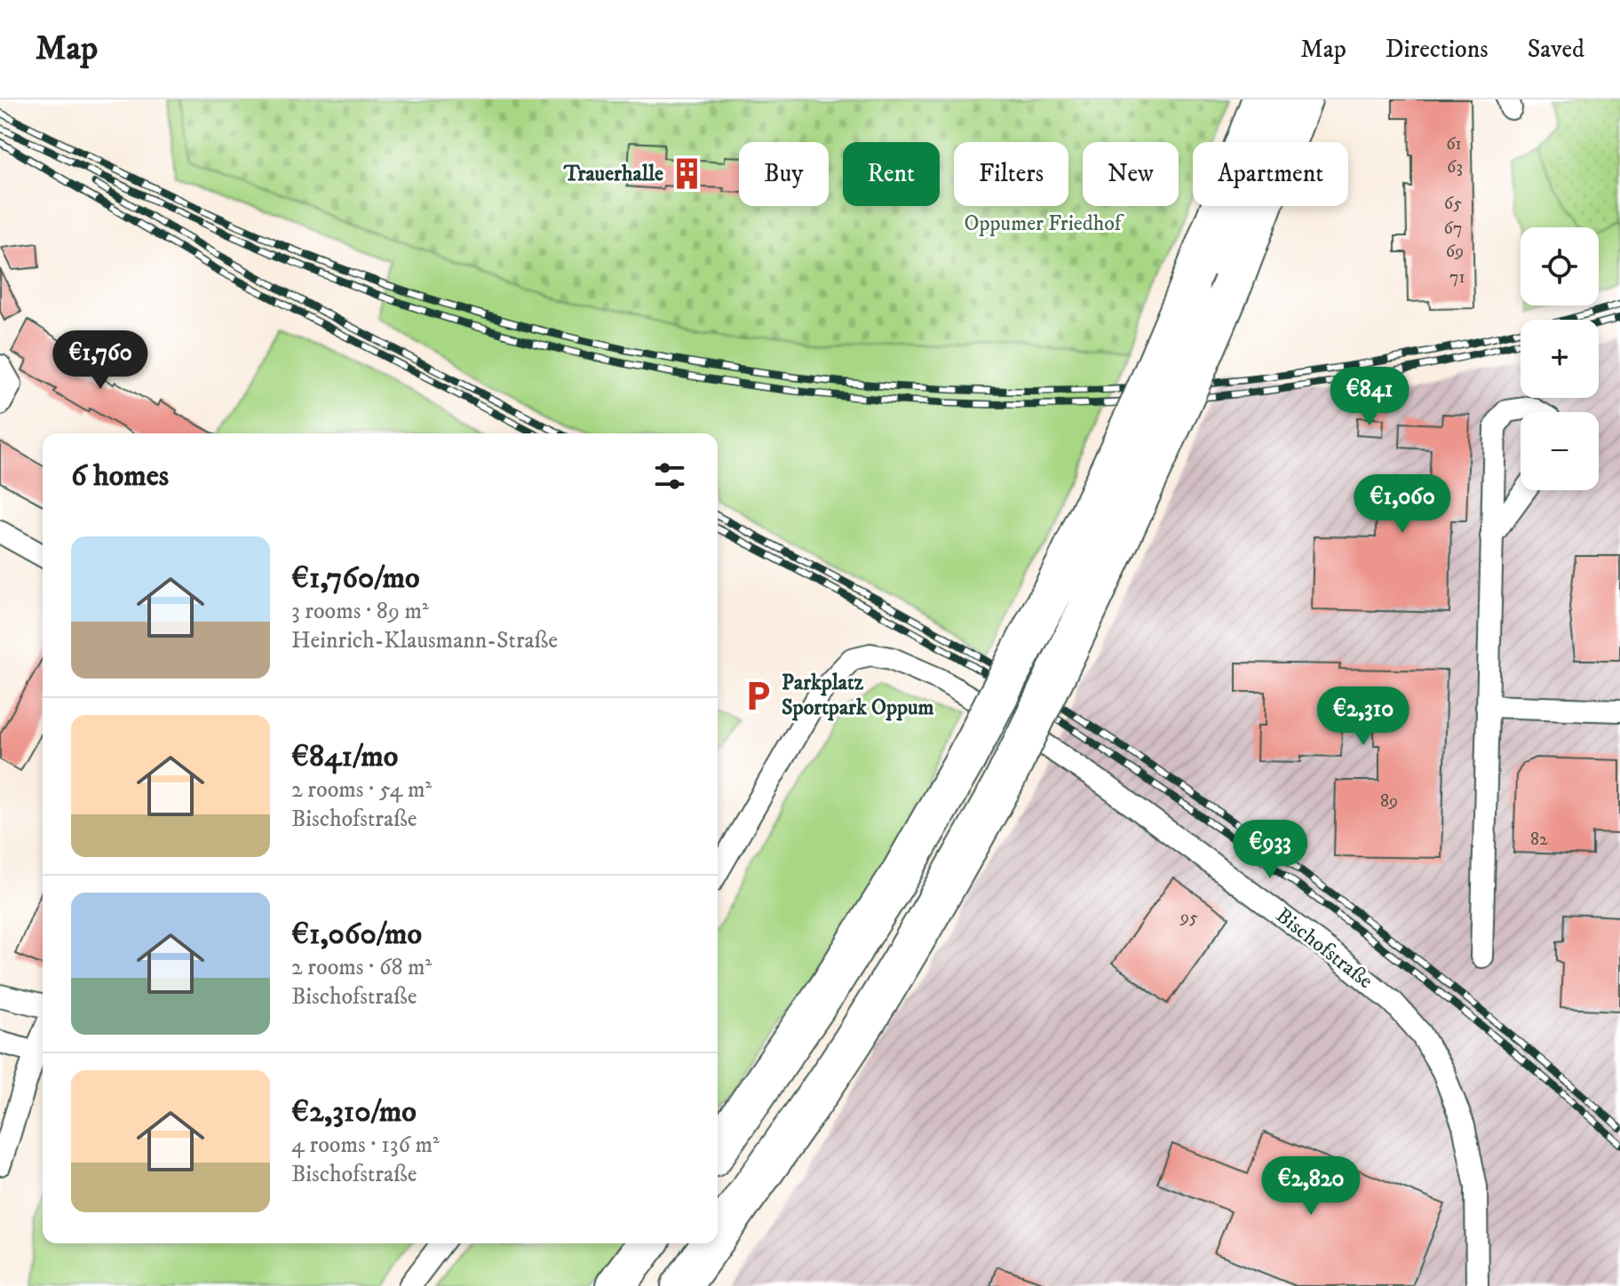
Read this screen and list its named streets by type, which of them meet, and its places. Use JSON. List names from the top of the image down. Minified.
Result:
{"streets":{"street":["Bischofstraße"]},"parks":["Oppumer Friedhof"],"places":{"building":["Trauerhalle"],"parking":["Parkplatz Sportpark Oppum"]},"house_numbers":["61","63","65","67","69","71","89","82","95"],"page":{"header":"Map","nav":["Map","Directions","Saved"],"chip":["Buy","Rent","Filters","New","Apartment"],"map_buttons":["+","−"],"price":["€1,760","€841","€1,060","€2,310","€933","€2,820"],"heading":"6 homes","list":[{"name":"€1,760/mo","note":"3 rooms · 89 m² · Heinrich-Klausmann-Straße"},{"name":"€841/mo","note":"2 rooms · 54 m² · Bischofstraße"},{"name":"€1,060/mo","note":"2 rooms · 68 m² · Bischofstraße"},{"name":"€2,310/mo","note":"4 rooms · 136 m² · Bischofstraße"}]}}
